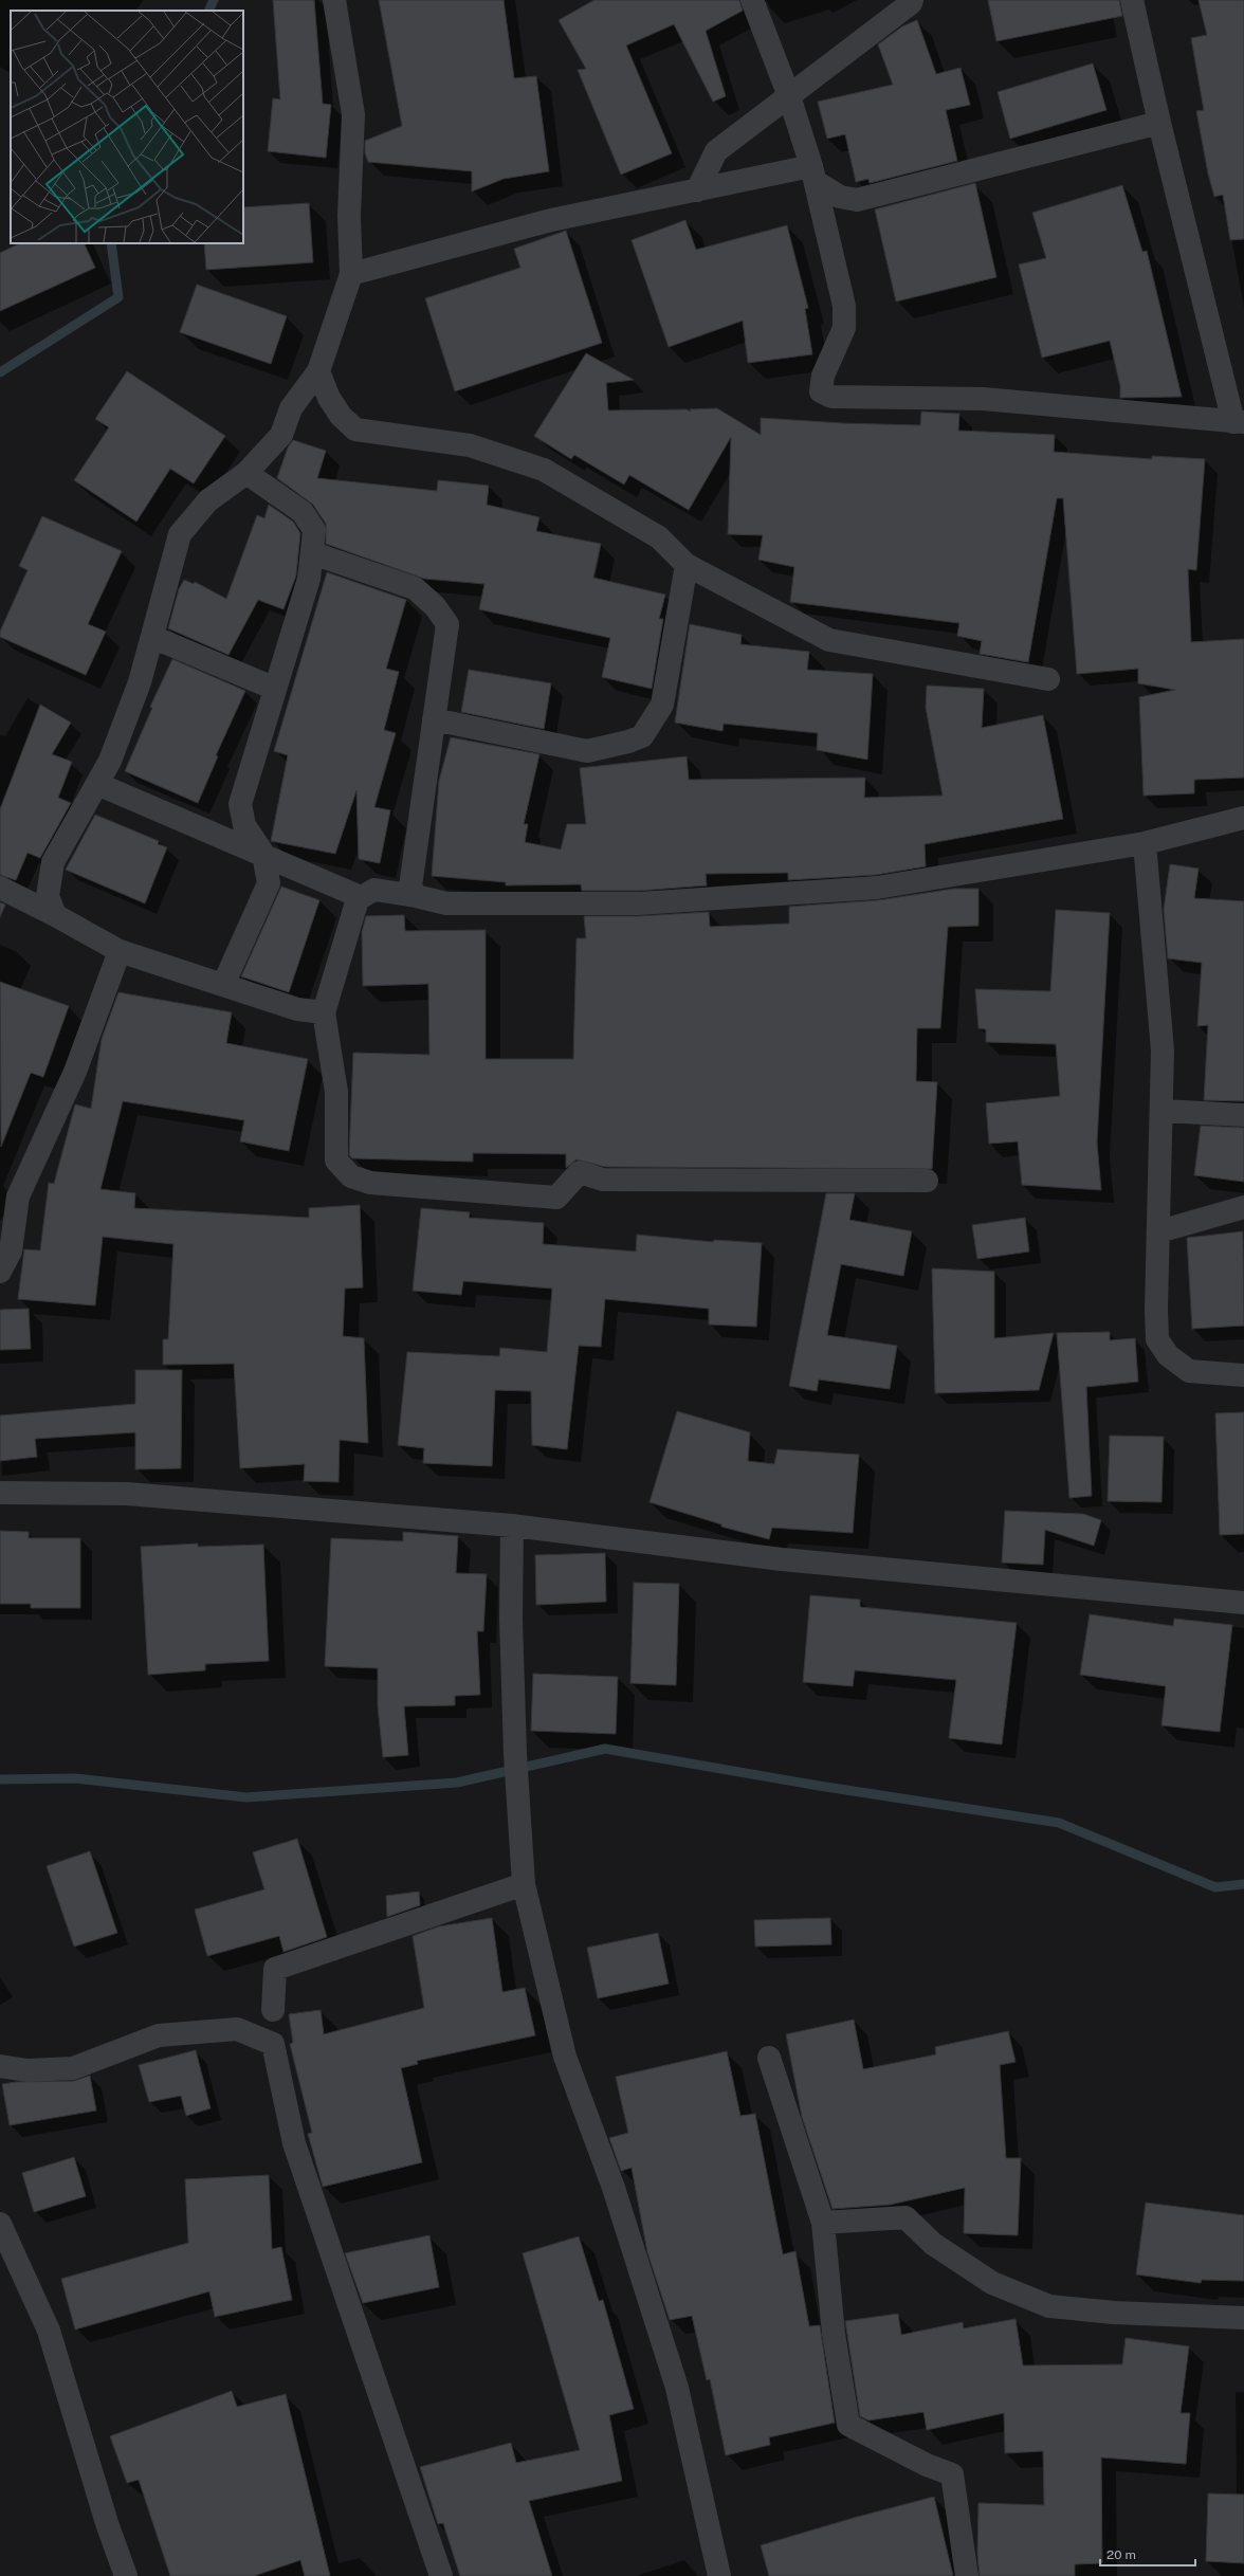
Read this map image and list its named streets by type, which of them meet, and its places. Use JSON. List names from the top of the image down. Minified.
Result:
{"scale_bar":"20 m"}
